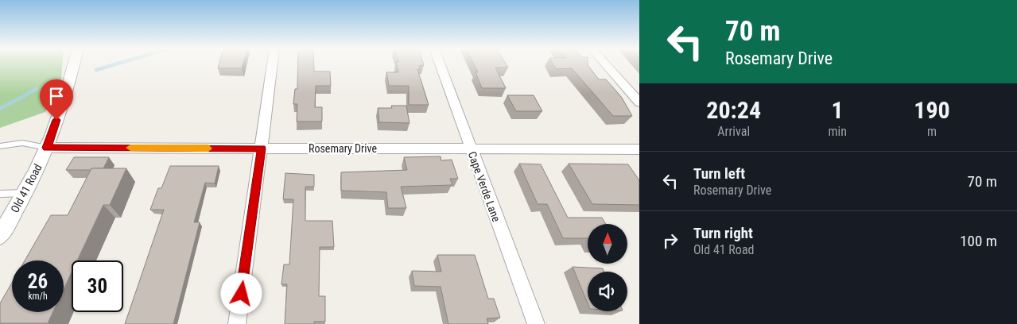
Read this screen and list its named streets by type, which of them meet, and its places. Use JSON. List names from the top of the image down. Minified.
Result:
{"streets":{"street":["Rosemary Drive","Cape Verde Lane","Old 41 Road"]},"crossings":[["Rosemary Drive","Cape Verde Lane"],["Rosemary Drive","Old 41 Road"]],"north":"top","page":{"turn":["70 m","Rosemary Drive"],"eta":["20:24","Arrival","1","min","190","m"],"list":[{"name":"Turn left","note":"Rosemary Drive","value":"70 m"},{"name":"Turn right","note":"Old 41 Road","value":"100 m"}],"speed":"26 km/h","limit":"30"}}
